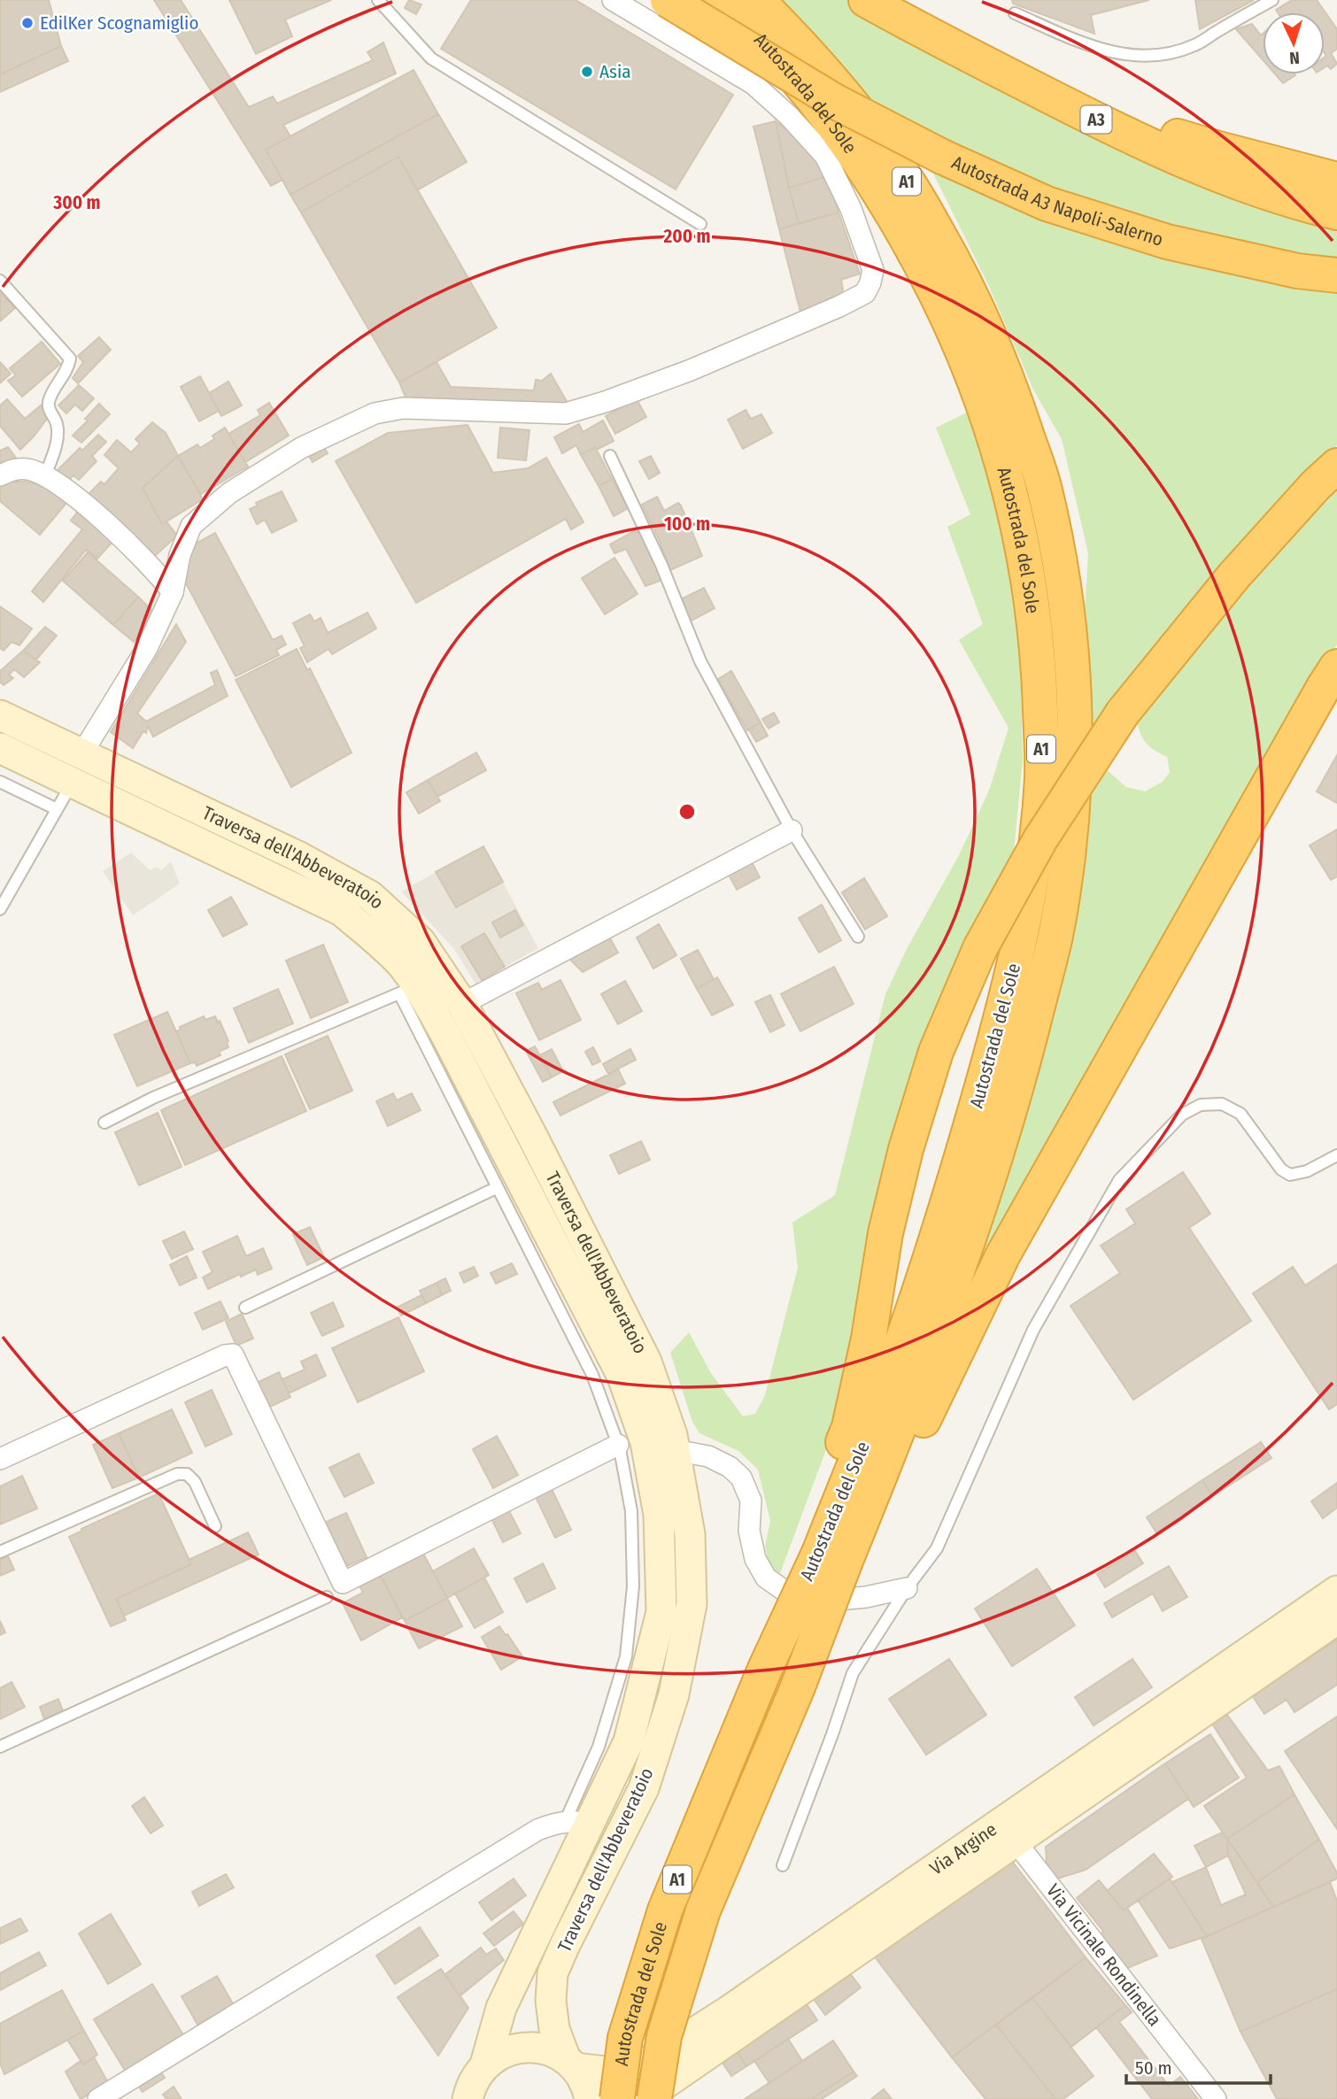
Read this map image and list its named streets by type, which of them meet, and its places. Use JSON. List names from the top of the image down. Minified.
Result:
{"streets":{"highway":["Autostrada del Sole","A3","A1","Autostrada A3 Napoli-Salerno"],"street":["Traversa dell'Abbeveratoio","Via Argine","Via Vicinale Rondinella"]},"crossings":[["Traversa dell'Abbeveratoio","Via Argine"],["Via Argine","Via Vicinale Rondinella"]],"places":["EdilKer Scognamiglio","Asia"],"scale_bar":"50 m","north":"bottom","rings":["300 m","200 m","100 m"]}
